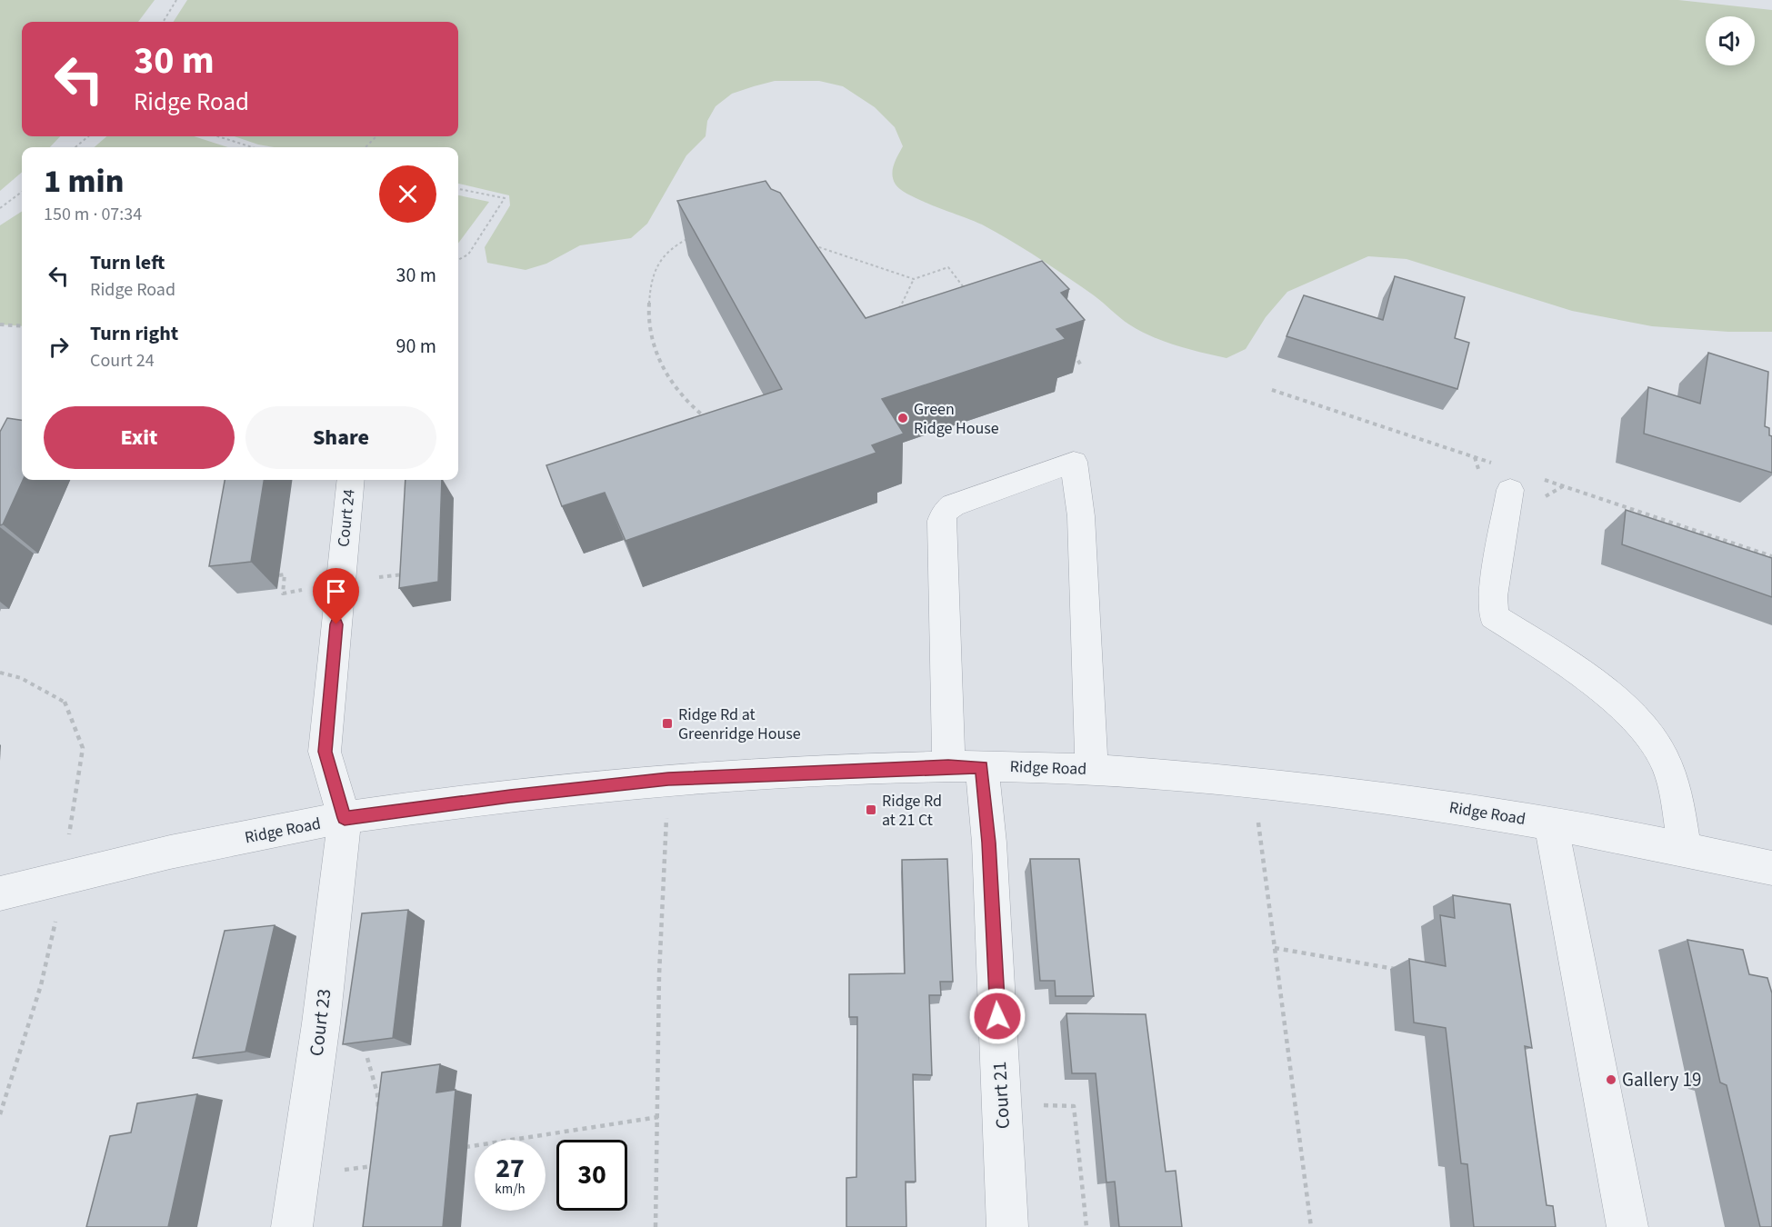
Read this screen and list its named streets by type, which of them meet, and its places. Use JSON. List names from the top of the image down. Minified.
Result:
{"streets":{"street":["Court 24","Ridge Road","Court 23","Court 21"]},"crossings":[["Court 24","Ridge Road"],["Court 24","Court 23"],["Ridge Road","Court 23"],["Ridge Road","Court 21"]],"places":{"other":["Green Ridge House","Gallery 19"],"transit":["Ridge Rd at Greenridge House","Ridge Rd at 21 Ct"]},"page":{"turn":["30 m","Ridge Road"],"heading":["1 min","150 m · 07:34"],"list":[{"name":"Turn left","note":"Ridge Road","value":"30 m"},{"name":"Turn right","note":"Court 24","value":"90 m"}],"buttons":["Exit","Share"],"speed":"27 km/h","limit":"30"}}
